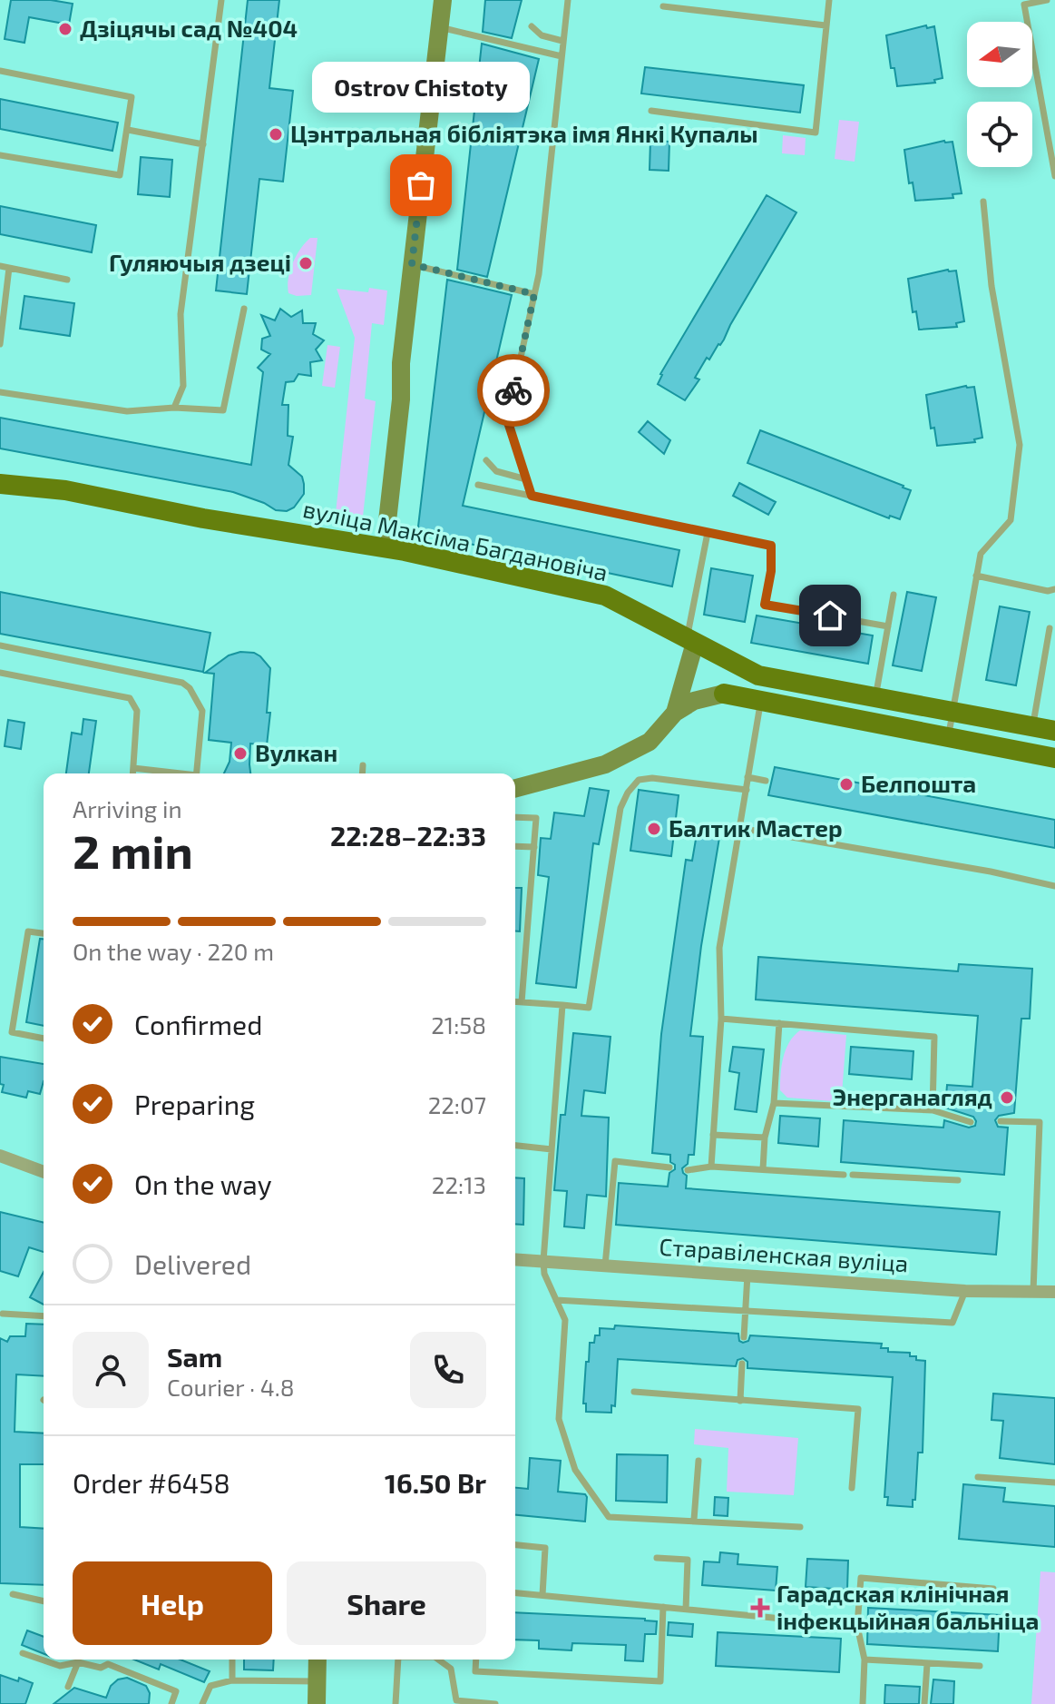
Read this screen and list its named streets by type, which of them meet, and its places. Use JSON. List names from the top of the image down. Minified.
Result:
{"streets":{"main road":["вуліца Максіма Багдановіча"],"street":["Старавіленская вуліца"]},"places":{"other":["Дзіцячы сад №404","Цэнтральная бібліятэка імя Янкі Купалы","Ostrov Chistoty","Гуляючыя дзеці","Вулкан","Белпошта","Балтик Мастер","Энерганагляд"],"health":["Гарадская клінічная інфекцыйная бальніца"]},"north":"left","page":{"bubble":"Ostrov Chistoty","heading":["2 min","Arriving in","22:28–22:33"],"panel":["Sam","Courier · 4.8","Order #6458","16.50 Br"],"bar":"On the way · 220 m","list":[["Confirmed","21:58"],["Preparing","22:07"],["On the way","22:13"],"Delivered"],"buttons":["Help","Share"]}}
